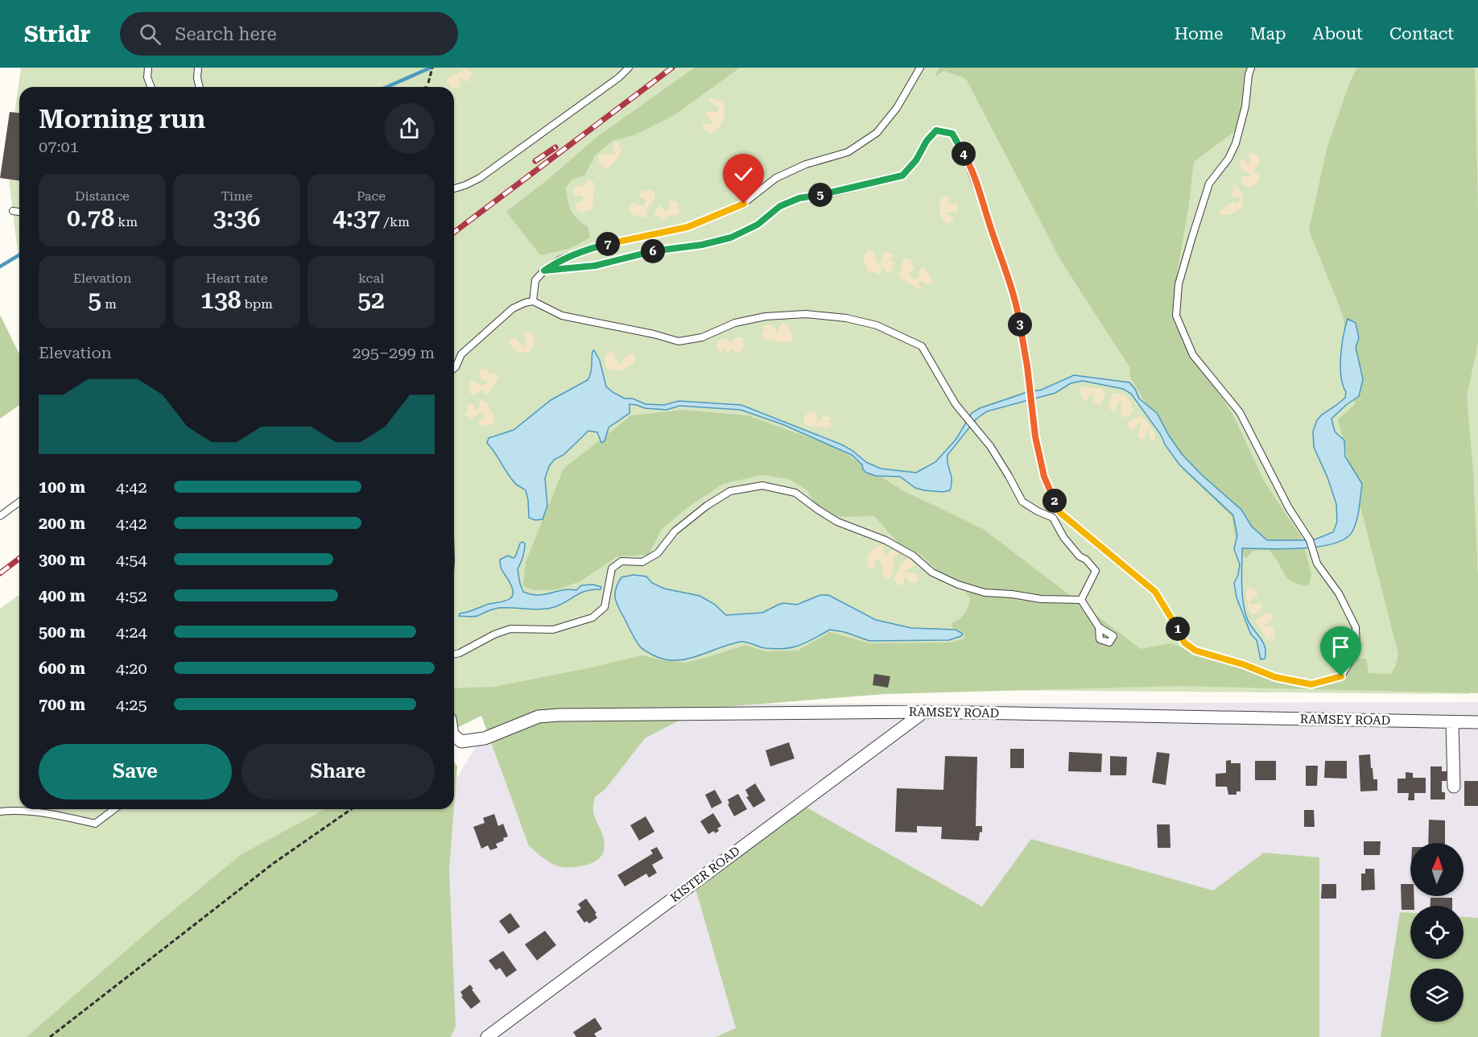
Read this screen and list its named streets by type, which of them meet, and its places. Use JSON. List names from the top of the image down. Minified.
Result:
{"streets":{"street":["RAMSEY ROAD","KISTER ROAD"]},"crossings":[["RAMSEY ROAD","KISTER ROAD"]],"north":"top","page":{"header":"Stridr","search":"Search here","nav":["Home","Map","About","Contact"],"heading":["Morning run","07:01"],"pins":["4","5","7","6","3","2","1"],"stats":[["Distance","0.78 km"],["Time","3:36"],["Pace","4:37 /km"],["Elevation","5 m"],["Heart rate","138 bpm"],["kcal","52"]],"chart":["Elevation","295–299 m"],"list":[{"name":"100 m","note":"4:42"},{"name":"200 m","note":"4:42"},{"name":"300 m","note":"4:54"},{"name":"400 m","note":"4:52"},{"name":"500 m","note":"4:24"},{"name":"600 m","note":"4:20"},{"name":"700 m","note":"4:25"}],"buttons":["Save","Share"]}}
